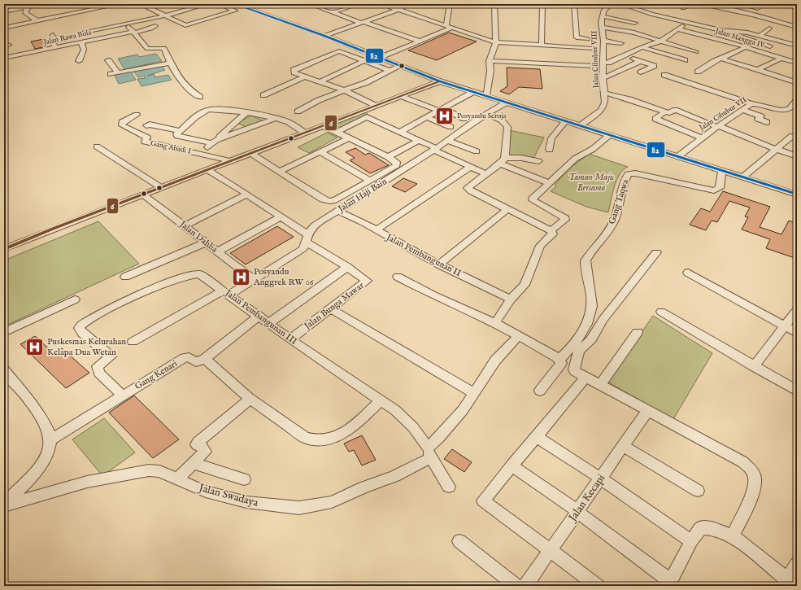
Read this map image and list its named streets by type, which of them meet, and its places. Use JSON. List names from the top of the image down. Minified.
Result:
{"streets":{"street":["Jalan Rawa Bola","Jalan Mangga IV","Jalan Cibubur VIII","Jalan Cibubur VII","Gang Abadi I","Jalan Haji Bain","Gang Taqwa","Jalan Dahlia","Jalan Pembangunan II","Jalan Bunga Mawar","Jalan Pembangunan III","Gang Kenari","Jalan Swadaya","Jalan Kecapi"]},"crossings":[["Jalan Haji Bain","Jalan Dahlia"],["Jalan Haji Bain","Jalan Pembangunan II"],["Jalan Haji Bain","Jalan Bunga Mawar"],["Jalan Haji Bain","Jalan Pembangunan III"],["Jalan Bunga Mawar","Jalan Pembangunan III"],["Jalan Pembangunan III","Gang Kenari"],["Jalan Pembangunan III","Jalan Swadaya"]],"parks":["Taman Maju Bersama"],"places":{"hospital":["Posyandu Seroja","Posyandu Anggrek RW 06","Puskesmas Kelurahan Kelapa Dua Wetan"]},"lines":["transit line 82","transit line 6"]}
